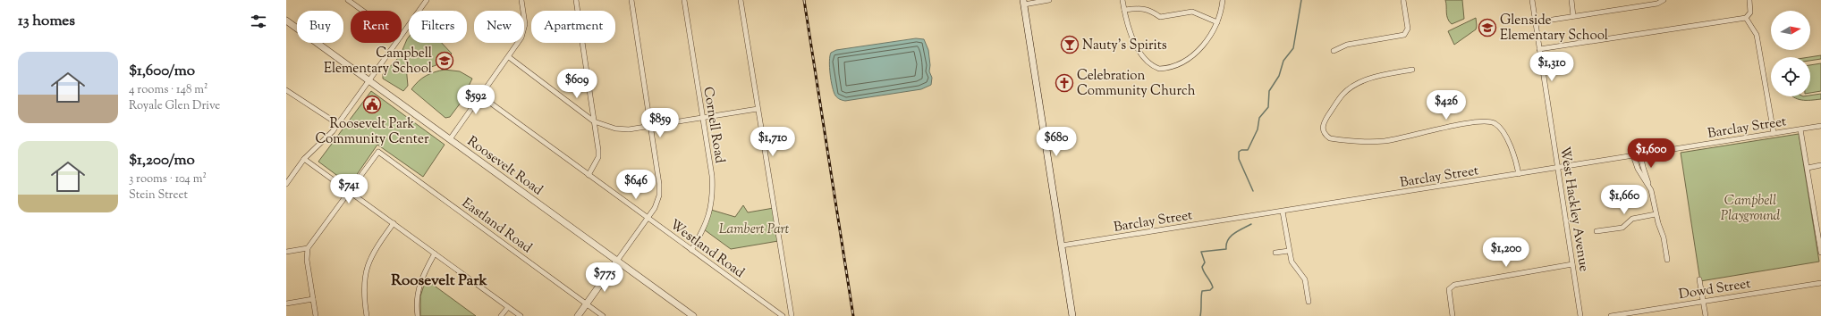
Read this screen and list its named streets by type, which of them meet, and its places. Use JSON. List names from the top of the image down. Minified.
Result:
{"streets":{"street":["Cornell Road","Barclay Street","Roosevelt Road","West Hackley Avenue","Eastland Road","Westland Road","Dowd Street"]},"crossings":[["Cornell Road","Westland Road"],["Barclay Street","West Hackley Avenue"]],"districts":["Roosevelt Park"],"parks":["Campbell Playground","Lambert Part"],"places":{"school or university":["Glenside Elementary School","Campbell Elementary School"],"bar":["Nauty's Spirits"],"church":["Celebration Community Church"],"public building":["Roosevelt Park Community Center"]},"north":"right","page":{"heading":"13 homes","chip":["Buy","Rent","Filters","New","Apartment"],"list":[{"name":"$1,600/mo","note":"4 rooms · 148 m² · Royale Glen Drive"},{"name":"$1,200/mo","note":"3 rooms · 104 m² · Stein Street"}],"price":["$1,310","$609","$592","$426","$859","$1,710","$680","$1,600","$646","$741","$1,660","$1,200","$775"]}}
